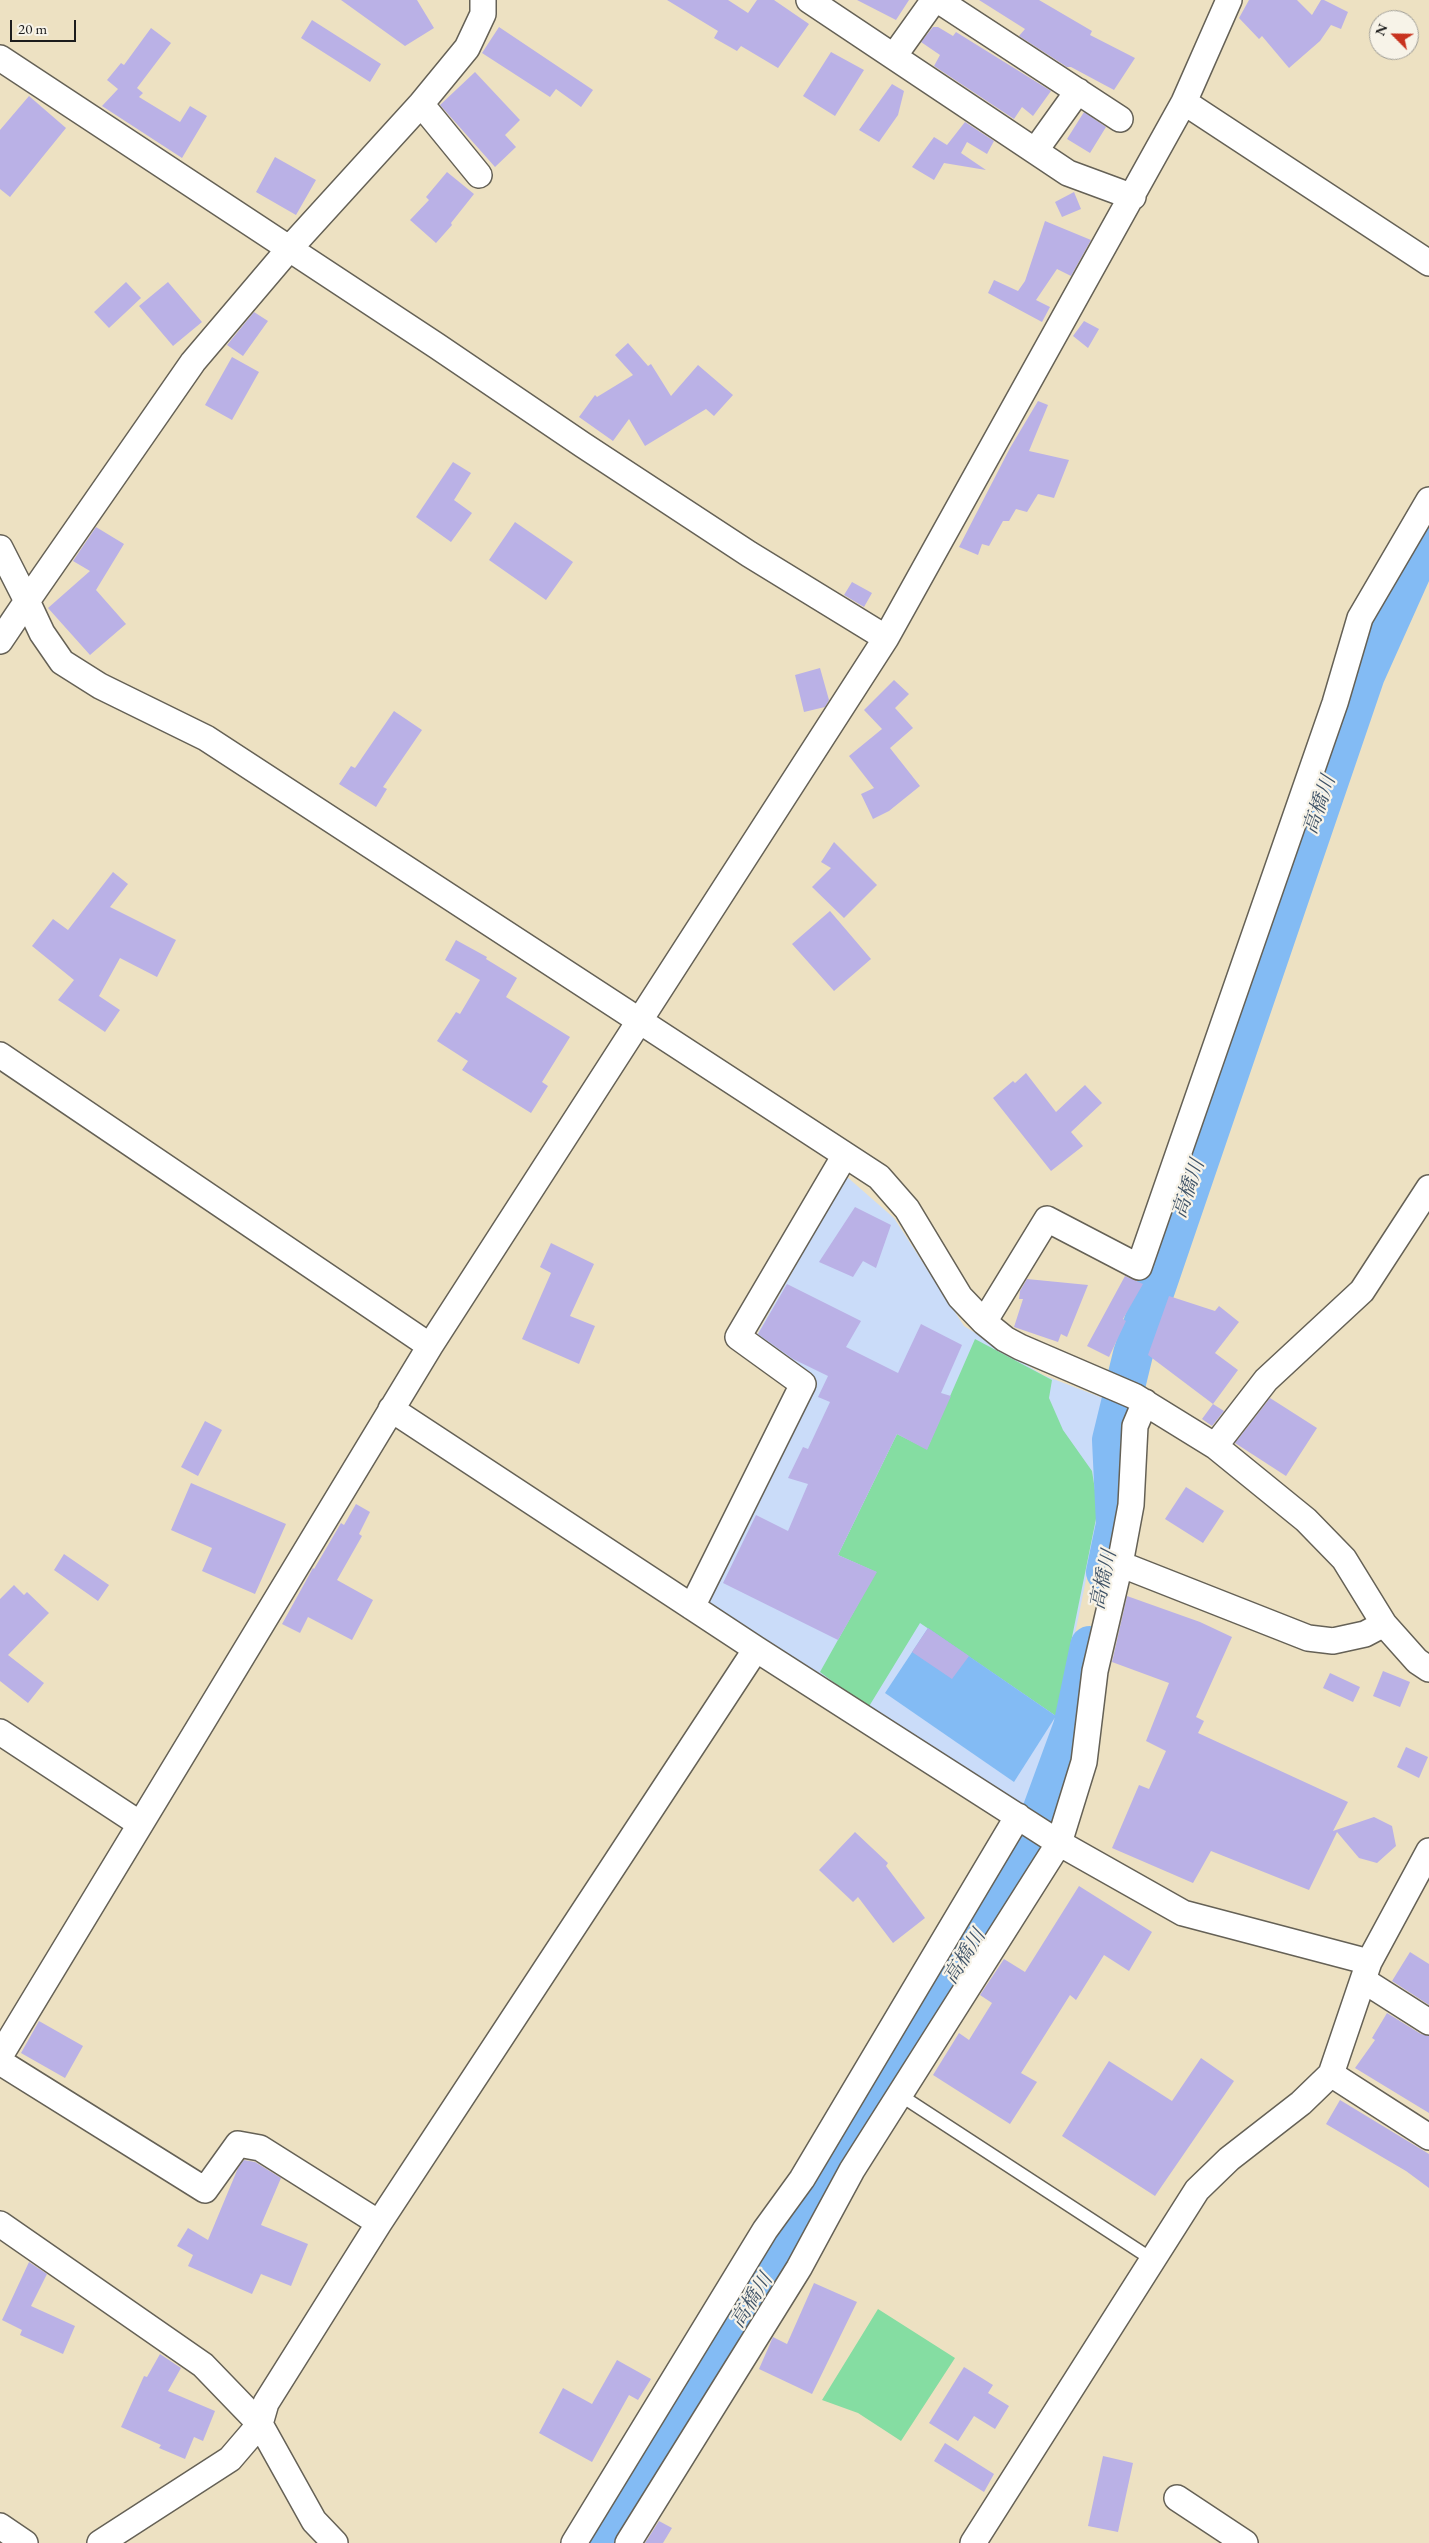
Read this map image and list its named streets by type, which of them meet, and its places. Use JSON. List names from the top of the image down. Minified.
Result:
{"water":["高橋川"],"scale_bar":"20 m","north":"top left"}
